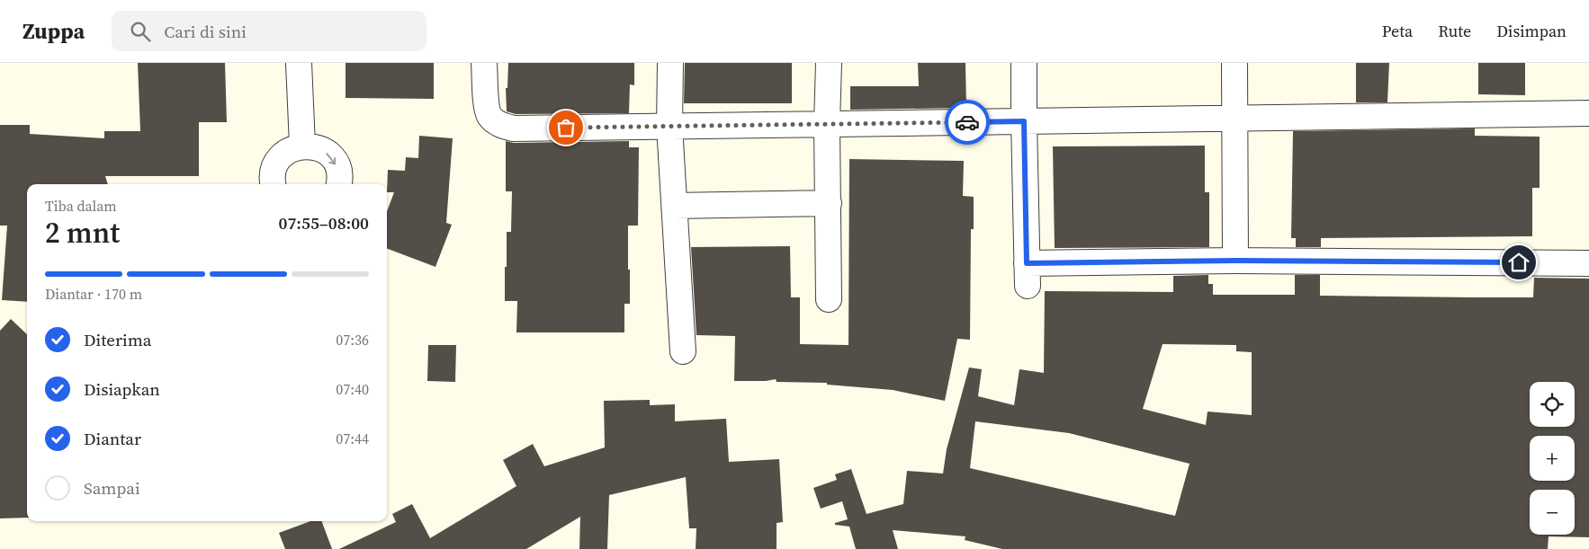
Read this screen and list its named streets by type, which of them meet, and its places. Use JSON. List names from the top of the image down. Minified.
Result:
{"page":{"header":"Zuppa","search":"Cari di sini","nav":["Peta","Rute","Disimpan"],"heading":["2 mnt","Tiba dalam","07:55–08:00"],"bar":"Diantar · 170 m","list":[["Diterima","07:36"],["Disiapkan","07:40"],["Diantar","07:44"],"Sampai"],"map_buttons":["+","−"]}}
